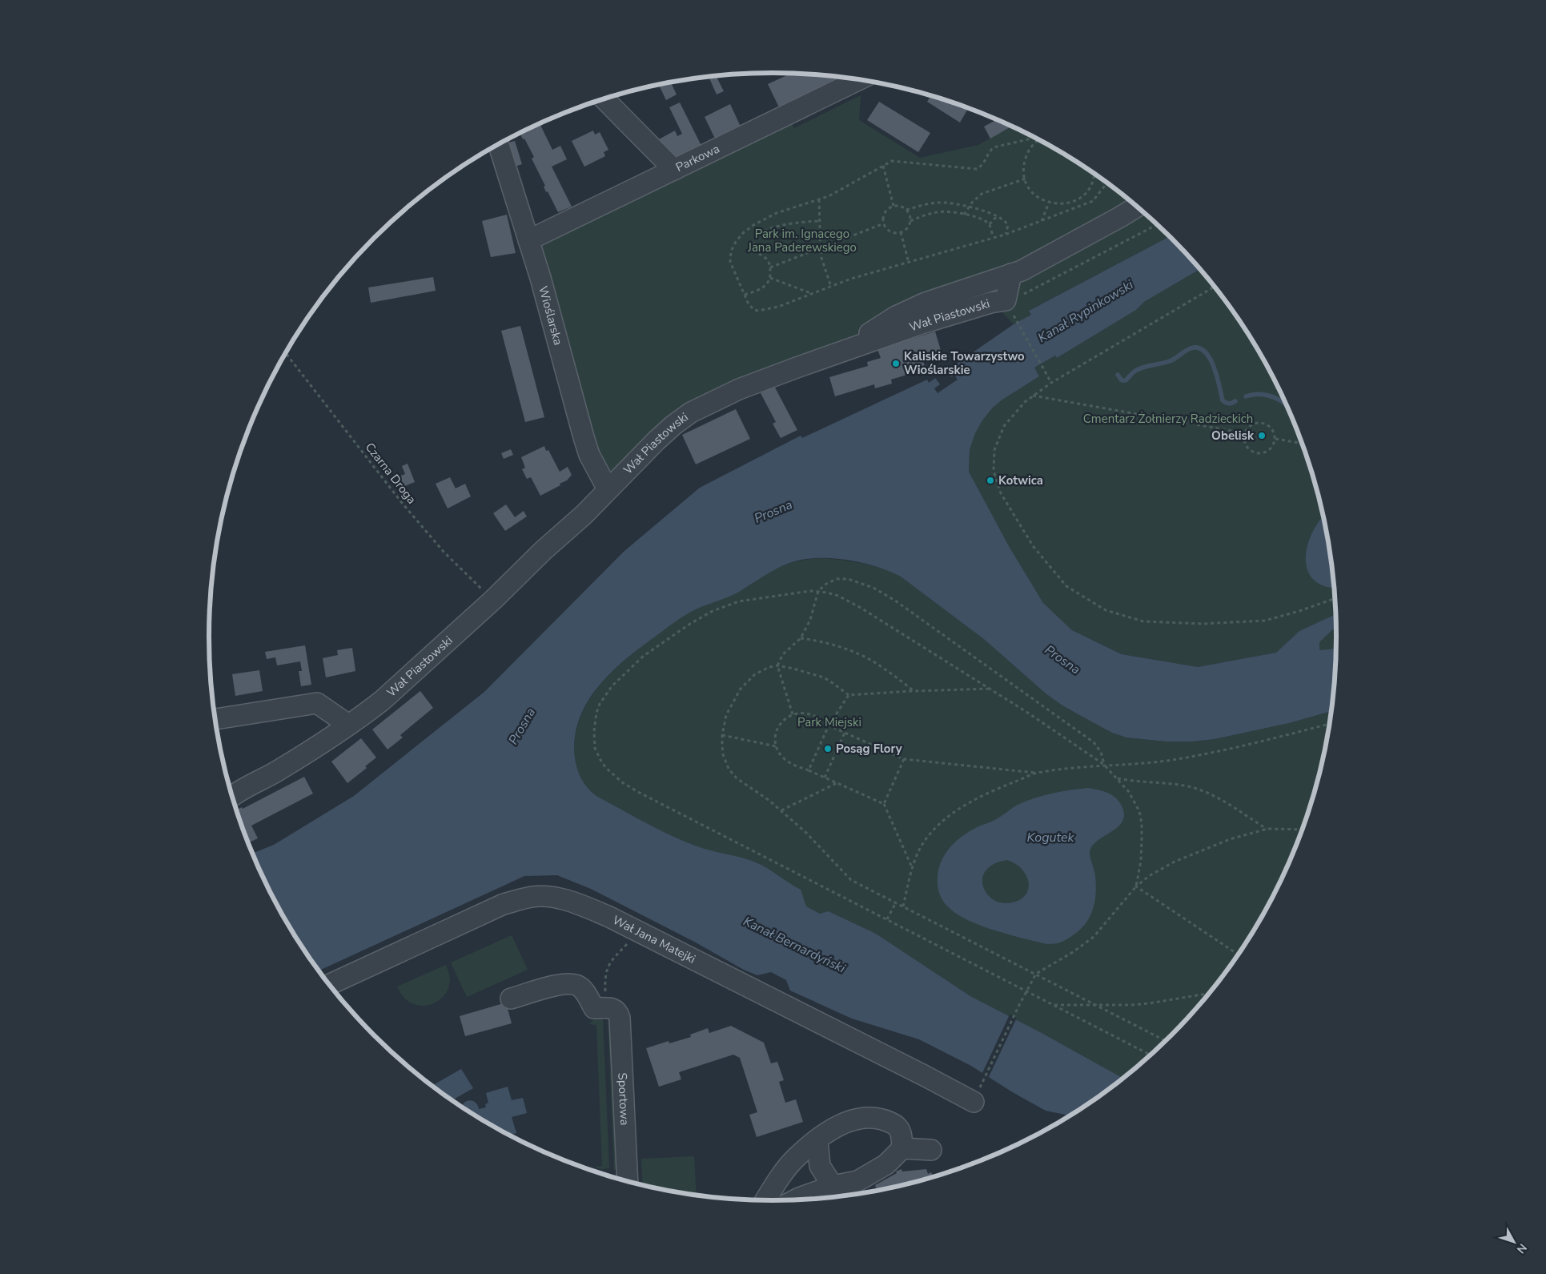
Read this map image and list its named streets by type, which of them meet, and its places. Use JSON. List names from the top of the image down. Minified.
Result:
{"streets":{"street":["Parkowa","Wioślarska","Wał Piastowski","Wał Jana Matejki","Sportowa"],"path":["Czarna Droga"]},"crossings":[["Parkowa","Wioślarska"],["Wioślarska","Wał Piastowski"],["Wał Piastowski","Czarna Droga"]],"water":["Kanał Rypinkowski","Prosna","Kogutek","Kanał Bernardyński"],"parks":["Park im. Ignacego Jana Paderewskiego","Cmentarz Żołnierzy Radzieckich","Park Miejski"],"places":["Kaliskie Towarzystwo Wioślarskie","Obelisk","Kotwica","Posąg Flory"],"north":"bottom right"}
